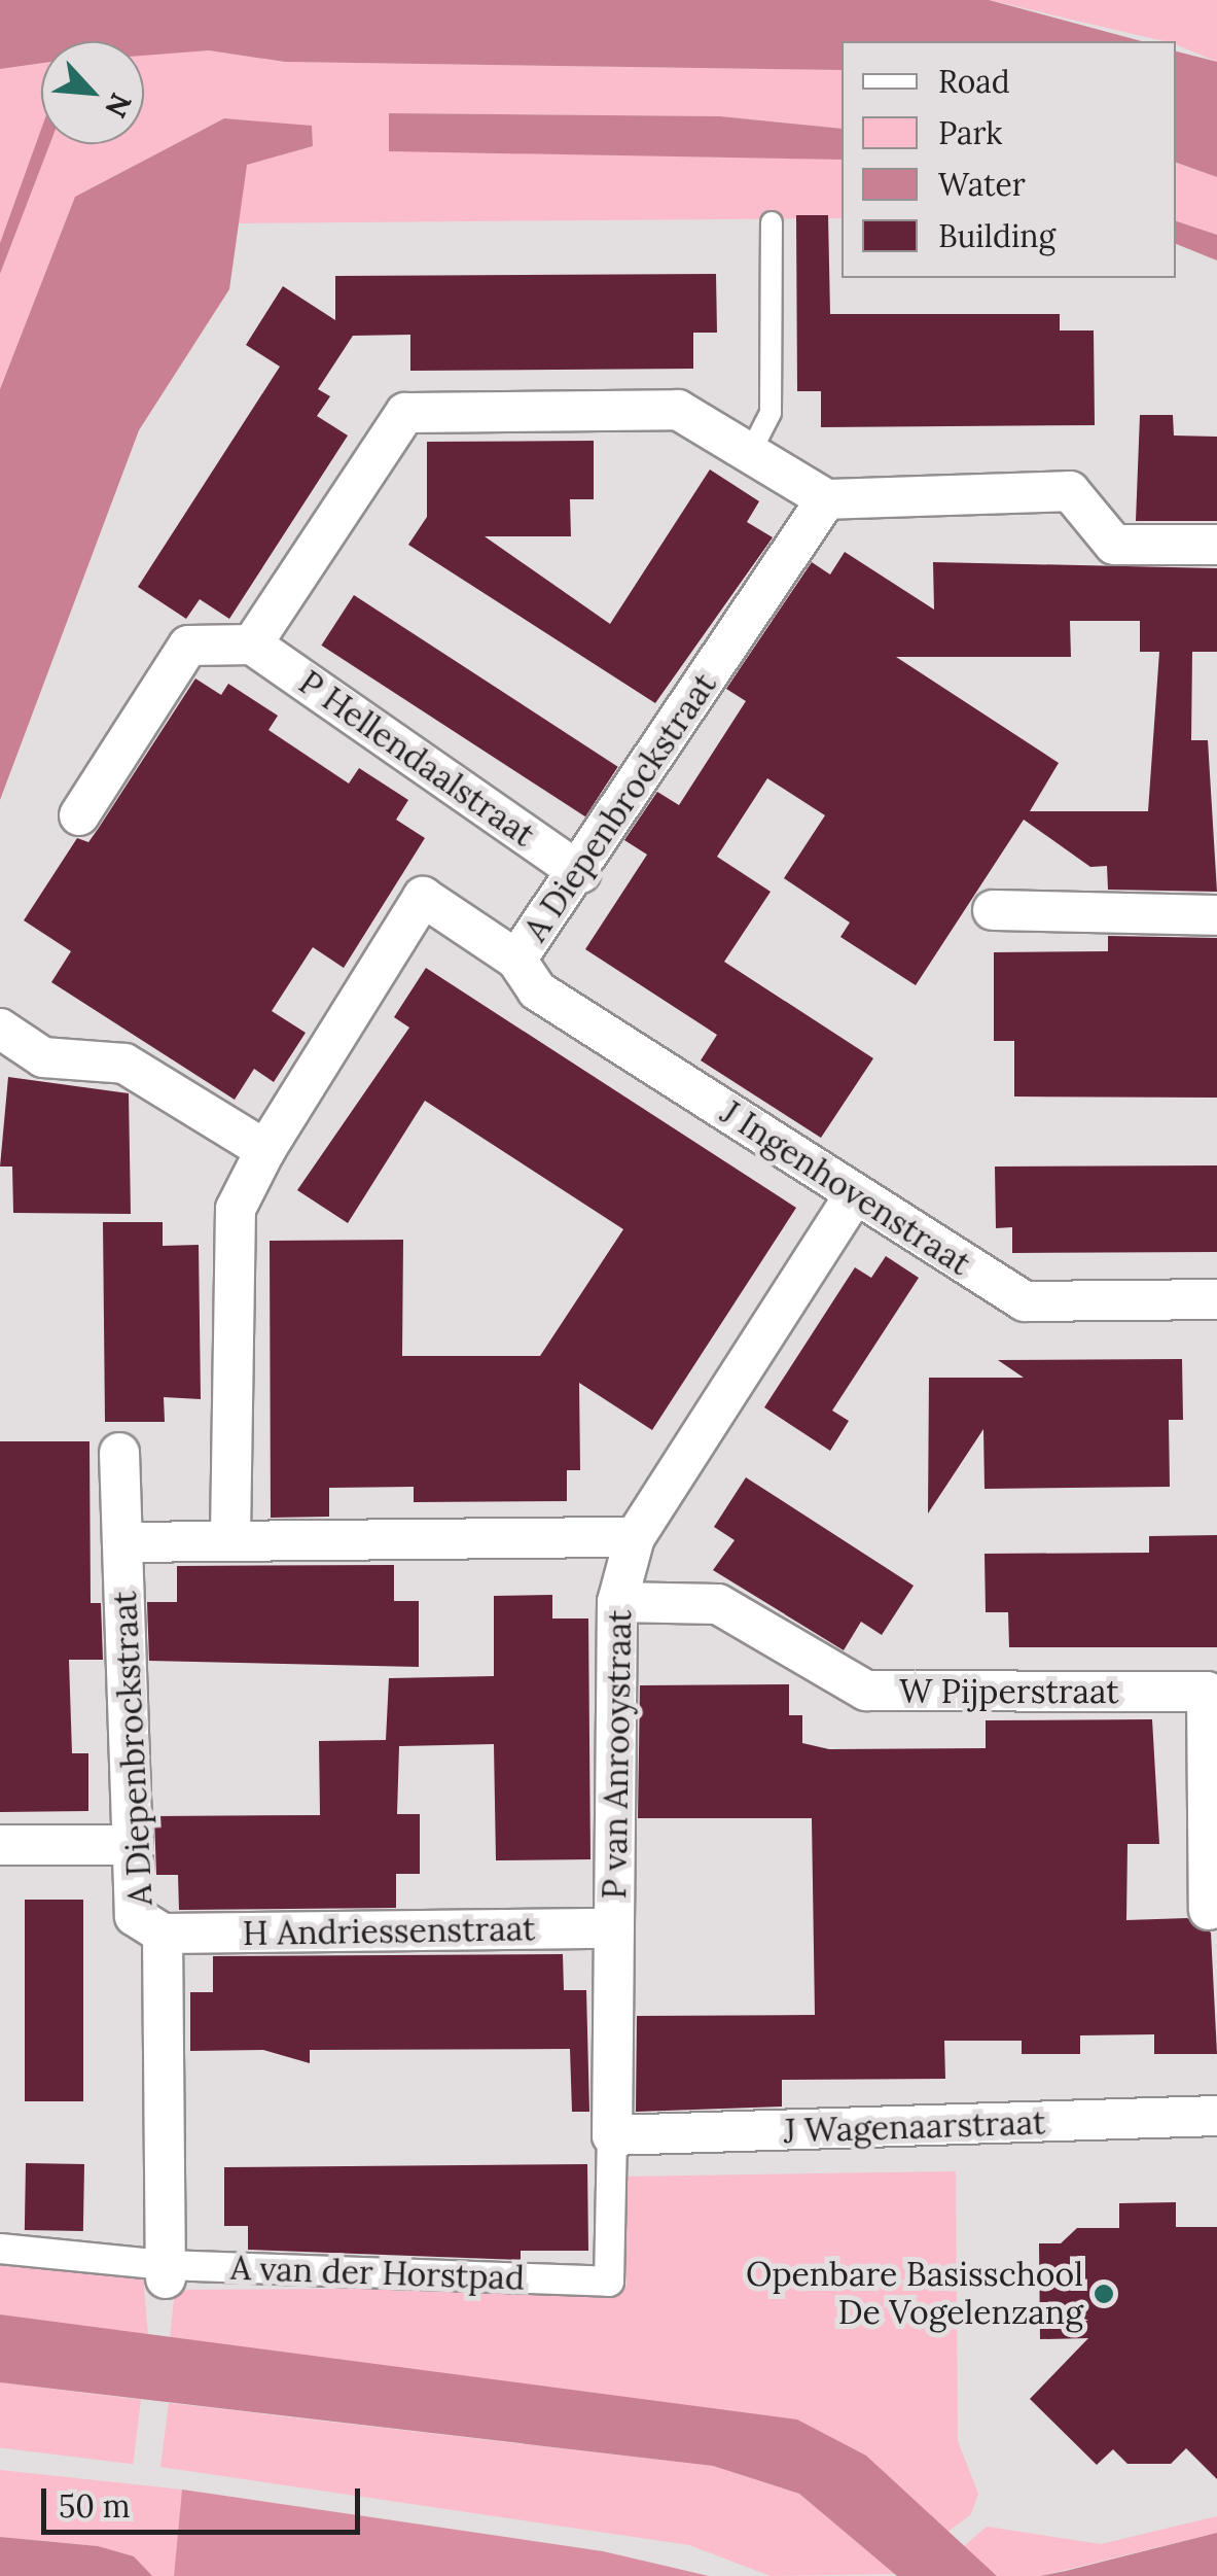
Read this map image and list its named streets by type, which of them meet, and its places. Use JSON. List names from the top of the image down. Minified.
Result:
{"streets":{"street":["P Hellendaalstraat","A Diepenbrockstraat","J Ingenhovenstraat","W Pijperstraat","P van Anrooystraat","H Andriessenstraat","J Wagenaarstraat","A van der Horstpad"]},"crossings":[["P Hellendaalstraat","A Diepenbrockstraat"],["A Diepenbrockstraat","J Ingenhovenstraat"],["A Diepenbrockstraat","H Andriessenstraat"],["A Diepenbrockstraat","A van der Horstpad"],["J Ingenhovenstraat","P van Anrooystraat"],["W Pijperstraat","P van Anrooystraat"],["P van Anrooystraat","H Andriessenstraat"],["P van Anrooystraat","J Wagenaarstraat"],["P van Anrooystraat","A van der Horstpad"],["J Wagenaarstraat","A van der Horstpad"]],"places":["Openbare Basisschool De Vogelenzang"],"legend":["Road","Park","Water","Building"],"scale_bar":"50 m","north":"bottom right"}
